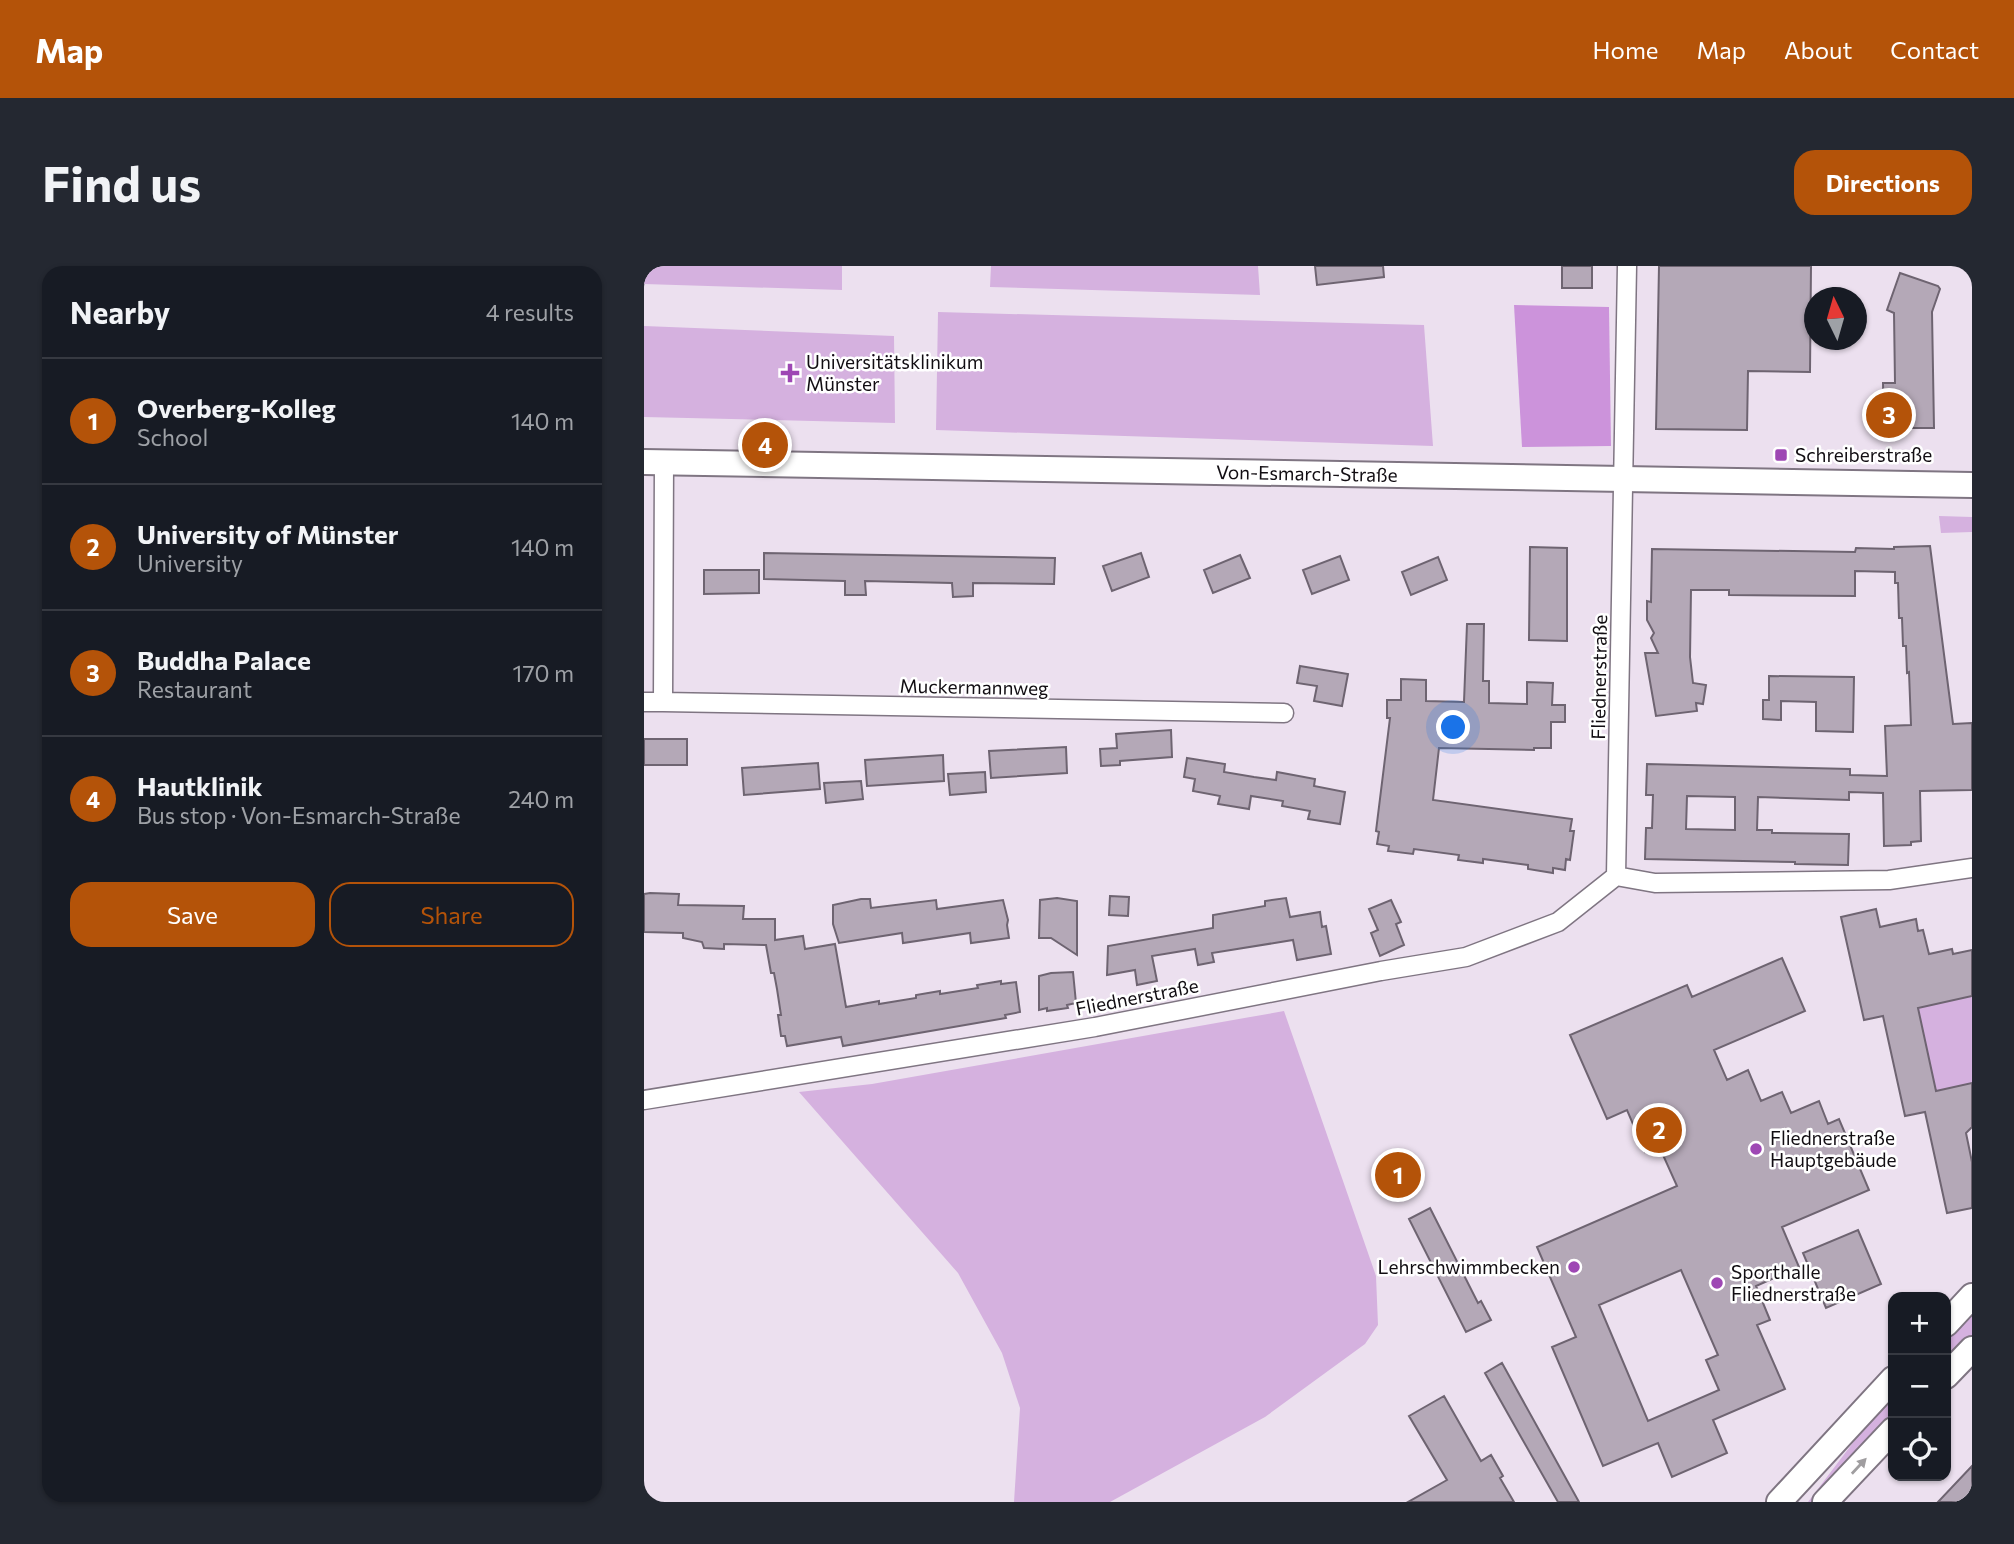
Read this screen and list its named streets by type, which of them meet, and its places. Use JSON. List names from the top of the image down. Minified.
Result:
{"streets":{"main road":["Von-Esmarch-Straße"],"street":["Fliednerstraße","Muckermannweg"]},"crossings":[["Von-Esmarch-Straße","Fliednerstraße"]],"places":{"health":["Universitätsklinikum Münster"],"transit":["Schreiberstraße"],"other":["Fliednerstraße Hauptgebäude","Lehrschwimmbecken","Sporthalle Fliednerstraße"]},"north":"top","page":{"header":"Map","nav":["Home","Map","About","Contact"],"buttons":["Directions",["Save","Share"]],"title":"Find us","heading":["Nearby","4 results"],"list":[{"mark":"1","name":"Overberg-Kolleg","note":"School","value":"140 m"},{"mark":"2","name":"University of Münster","note":"University","value":"140 m"},{"mark":"3","name":"Buddha Palace","note":"Restaurant","value":"170 m"},{"mark":"4","name":"Hautklinik","note":"Bus stop · Von-Esmarch-Straße","value":"240 m"}],"pins":["3","4","2","1"],"map_buttons":["+","−"]}}
